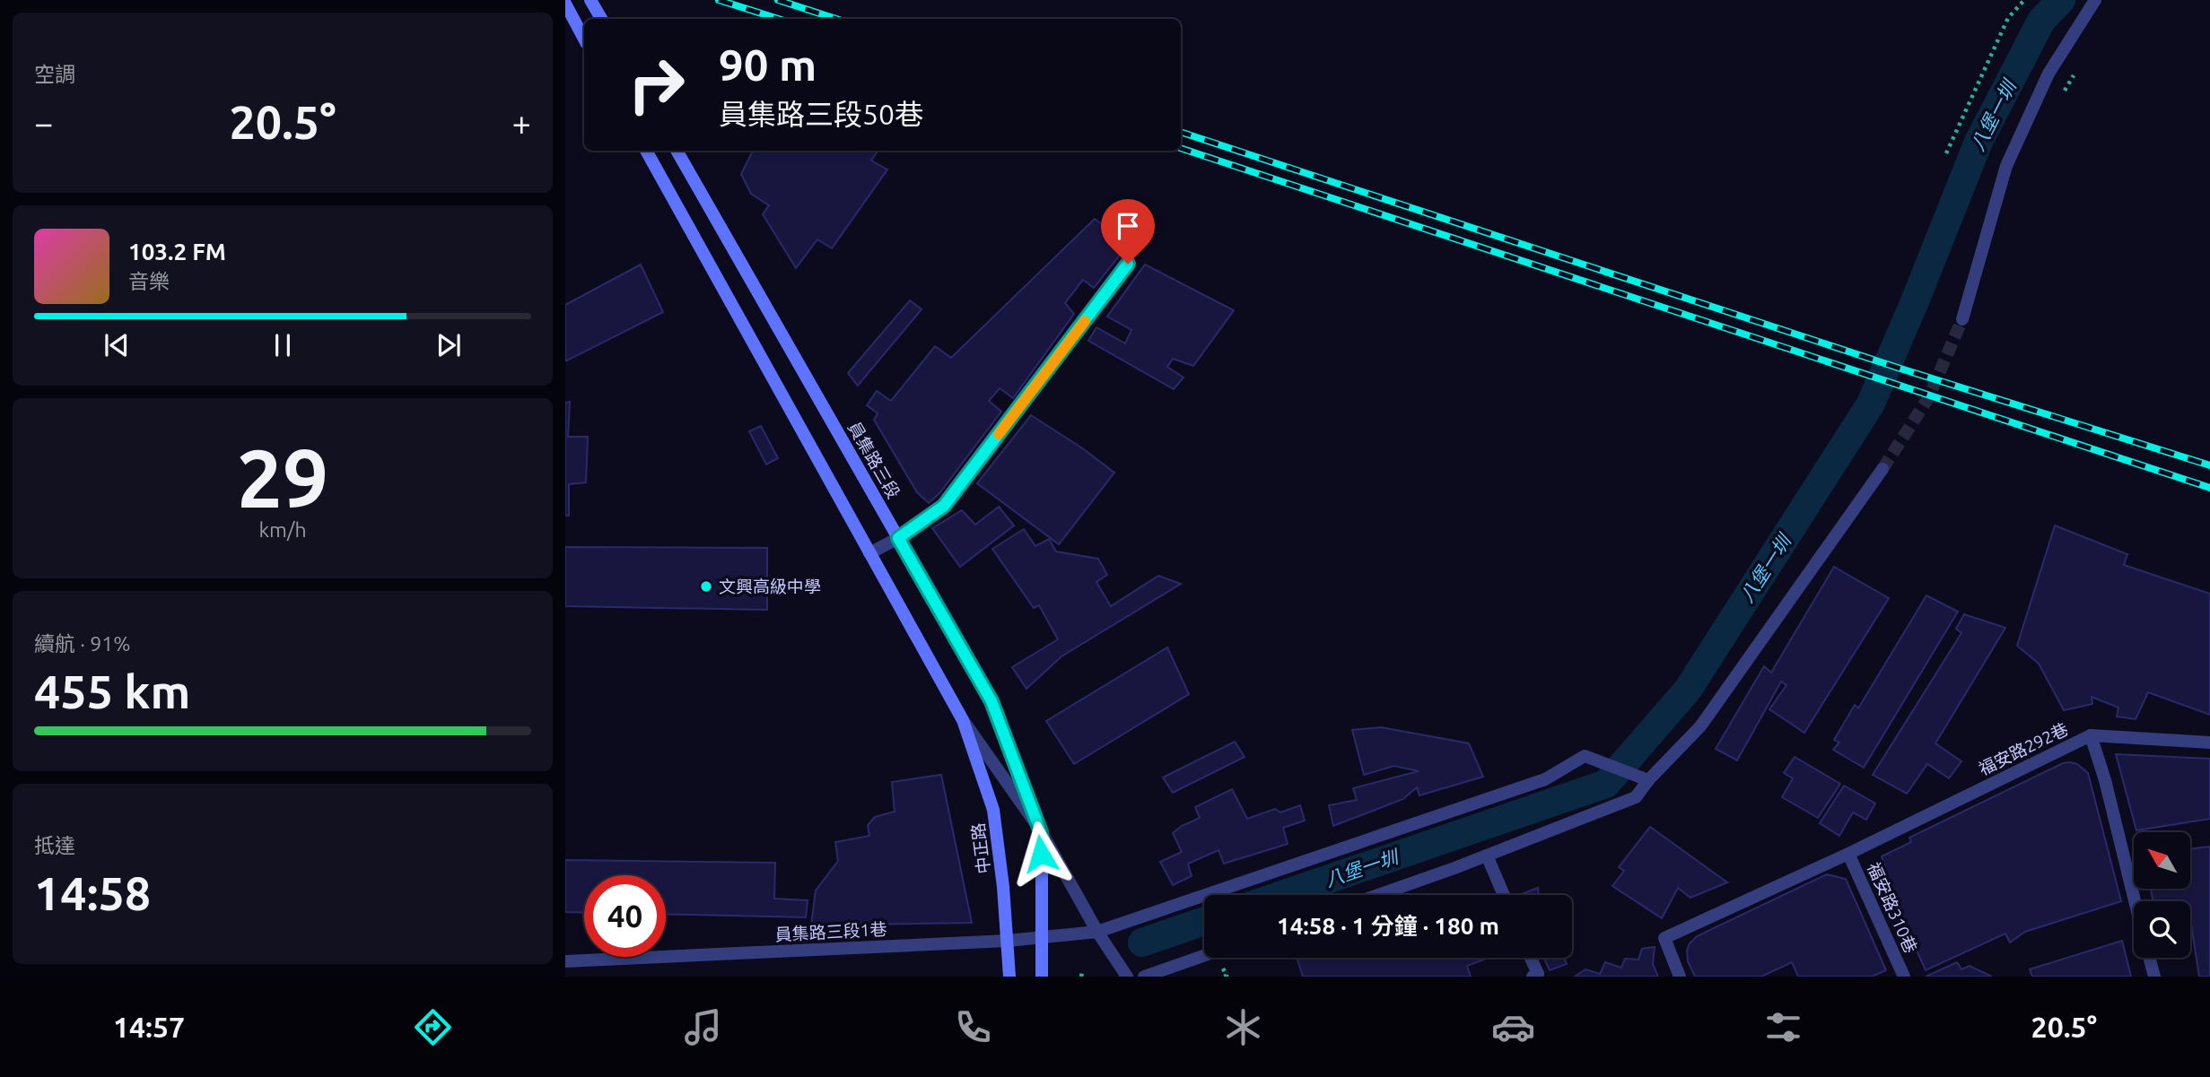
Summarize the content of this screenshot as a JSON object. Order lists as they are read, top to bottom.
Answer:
{
  "streets": {
    "street": [
      "員集路三段",
      "福安路292巷",
      "中正路",
      "福安路310巷",
      "員集路三段1巷"
    ]
  },
  "crossings": [
    ["福安路292巷", "福安路310巷"],
    ["中正路", "員集路三段1巷"]
  ],
  "water": ["八堡一圳"],
  "places": ["文興高級中學"],
  "north": "top left",
  "page": {
    "tile": [
      "空調",
      ["29", "km/h"],
      ["續航 · 91%", "455 km"],
      ["抵達", "14:58"]
    ],
    "turn": ["90 m", "員集路三段50巷"],
    "heat": ["−", "20.5°", "+"],
    "song": ["103.2 FM", "音樂"],
    "limit": "40",
    "trip": "14:58 · 1 分鐘 · 180 m",
    "tabs": ["14:57", "20.5°"]
  }
}
